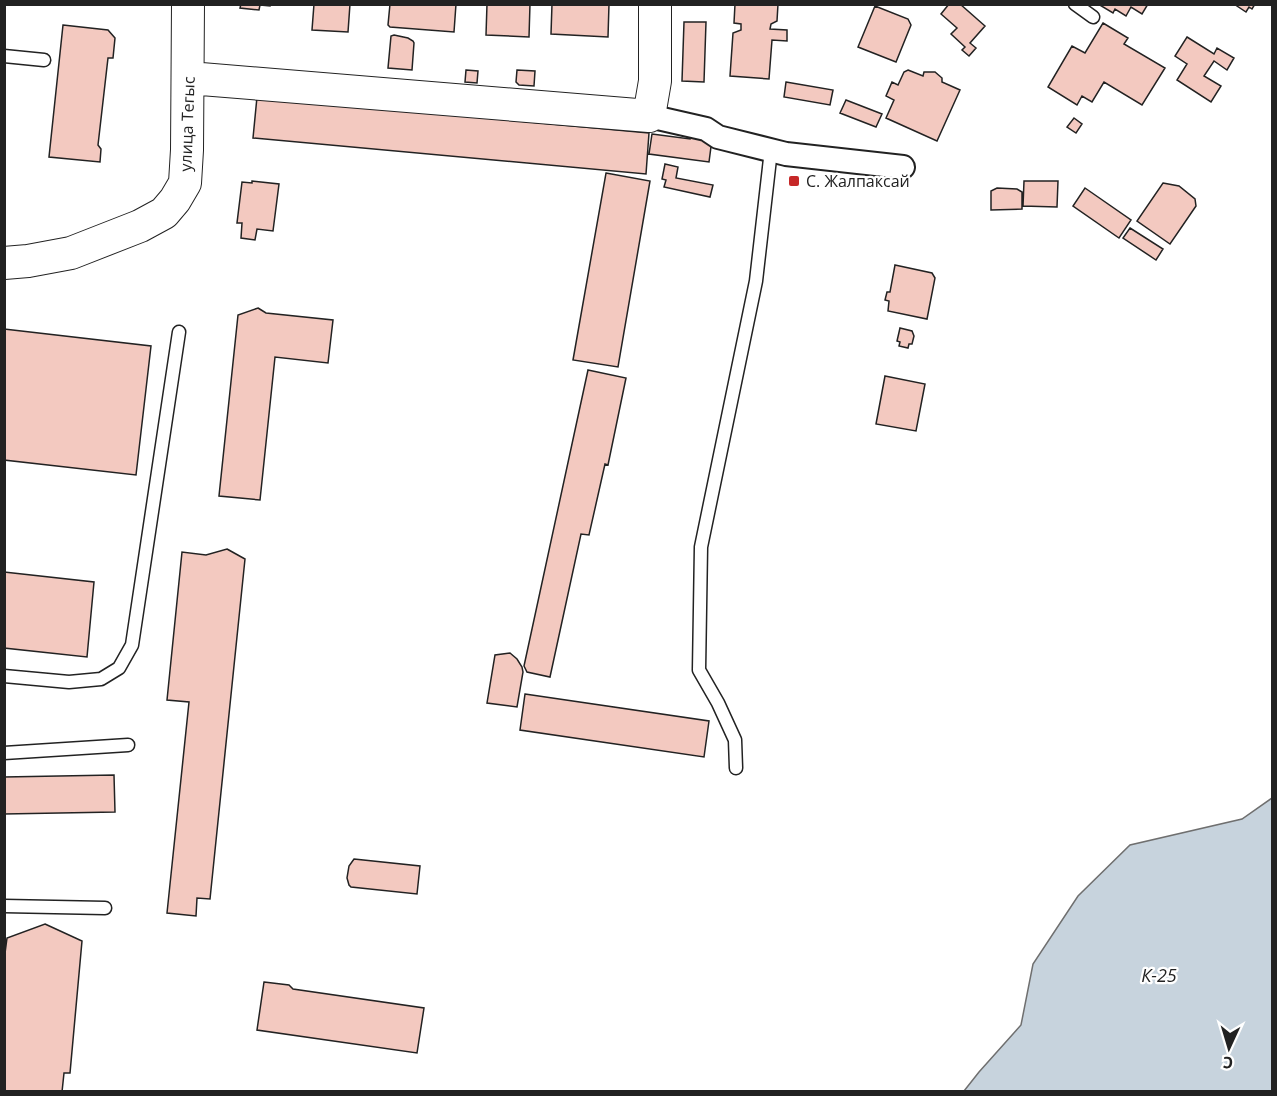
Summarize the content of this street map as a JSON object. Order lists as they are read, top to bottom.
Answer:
{
  "streets": {
    "street": ["улица Тегыс"]
  },
  "water": ["К-25"],
  "places": {
    "transit": ["С. Жалпаксай"]
  },
  "north": "bottom"
}
